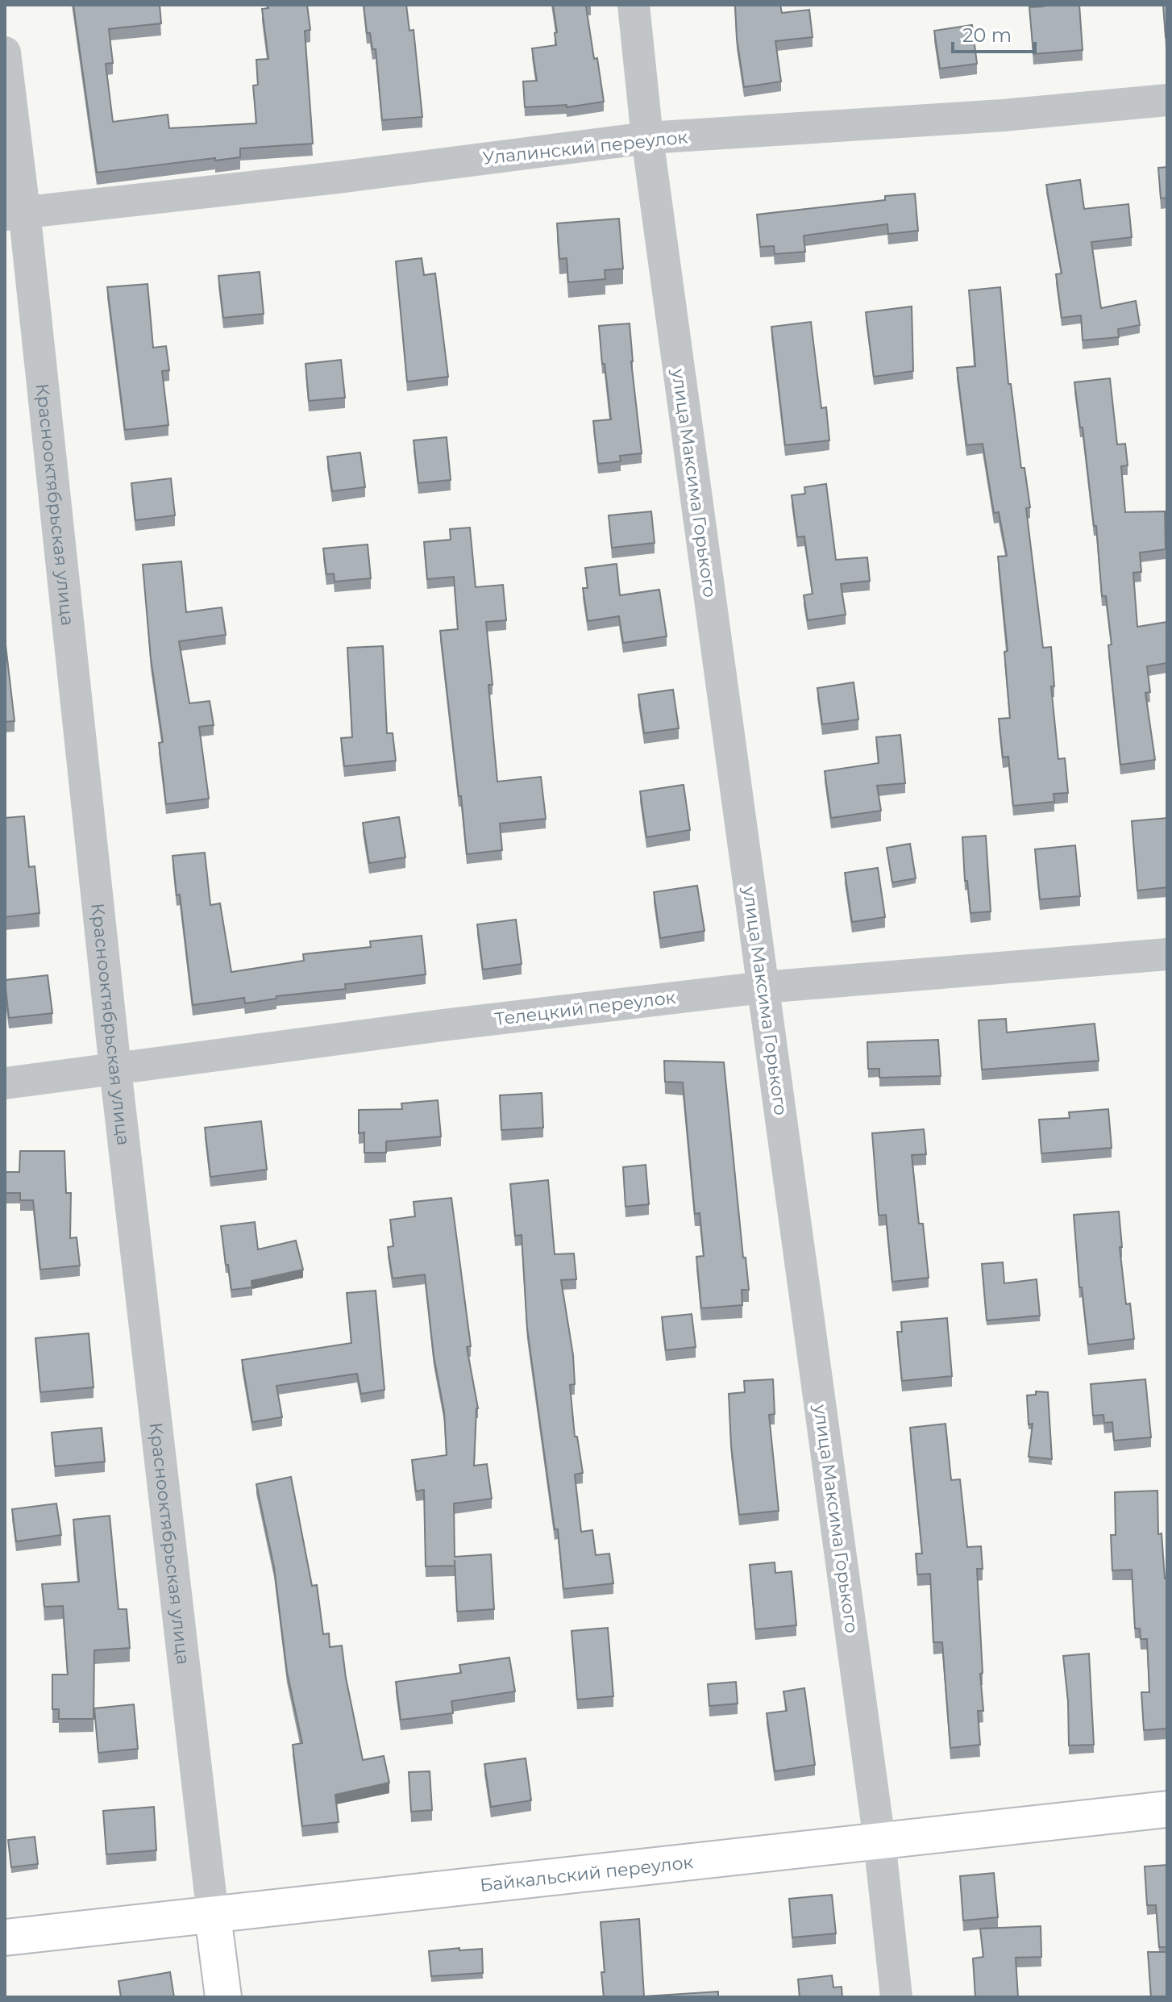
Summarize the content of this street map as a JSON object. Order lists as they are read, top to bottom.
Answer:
{
  "streets": {
    "main road": ["Краснооктябрьская улица", "Байкальский переулок"],
    "street": ["Улалинский переулок", "улица Максима Горького", "Телецкий переулок"]
  },
  "crossings": [
    ["Улалинский переулок", "улица Максима Горького"],
    ["Улалинский переулок", "Краснооктябрьская улица"],
    ["улица Максима Горького", "Телецкий переулок"],
    ["улица Максима Горького", "Байкальский переулок"],
    ["Краснооктябрьская улица", "Телецкий переулок"],
    ["Краснооктябрьская улица", "Байкальский переулок"]
  ],
  "scale_bar": "20 m"
}
